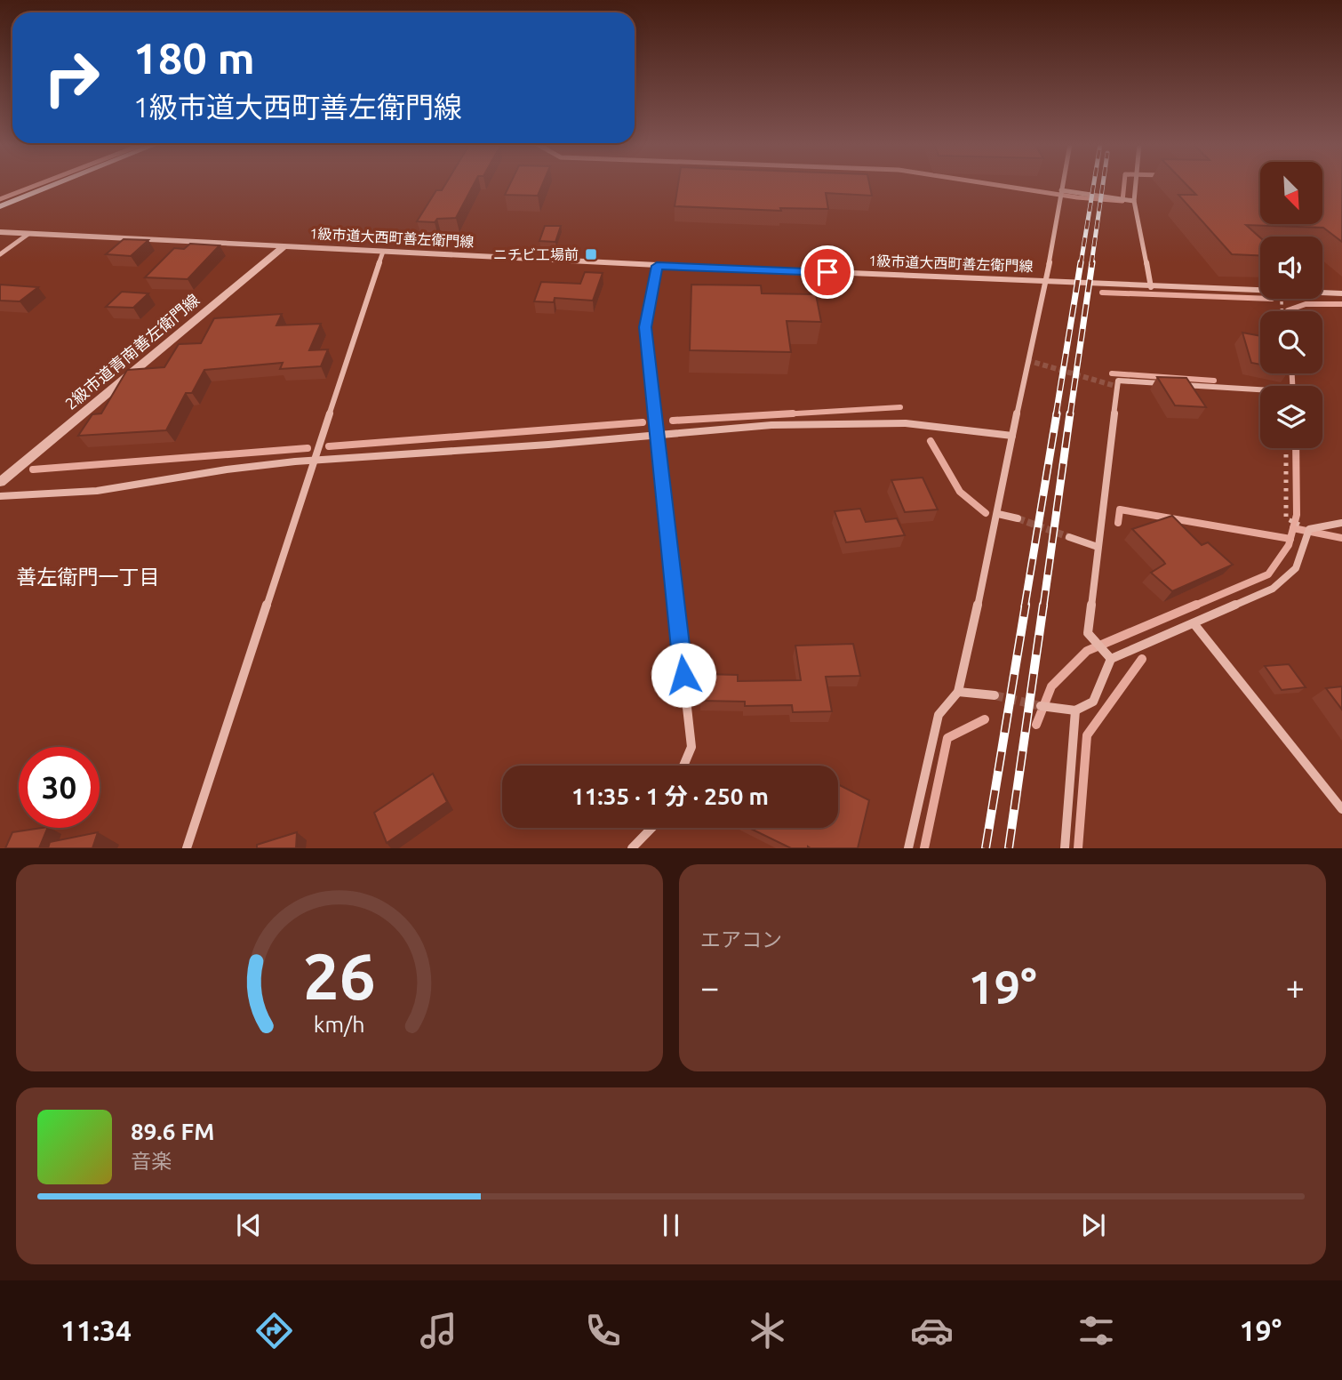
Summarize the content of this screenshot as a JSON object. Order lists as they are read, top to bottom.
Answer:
{
  "streets": {
    "street": ["1級市道大西町善左衛門線", "2級市道青南善左衛門線"]
  },
  "crossings": [
    ["1級市道大西町善左衛門線", "2級市道青南善左衛門線"]
  ],
  "districts": ["善左衛門一丁目"],
  "places": {
    "transit": ["ニチビ工場前"]
  },
  "north": "bottom right",
  "page": {
    "turn": ["180 m", "1級市道大西町善左衛門線"],
    "limit": "30",
    "trip": "11:35 · 1 分 · 250 m",
    "tile": "エアコン",
    "heat": ["−", "19°", "+"],
    "song": ["89.6 FM", "音楽"],
    "tabs": ["11:34", "19°"],
    "gauge": ["26", "km/h"]
  }
}
